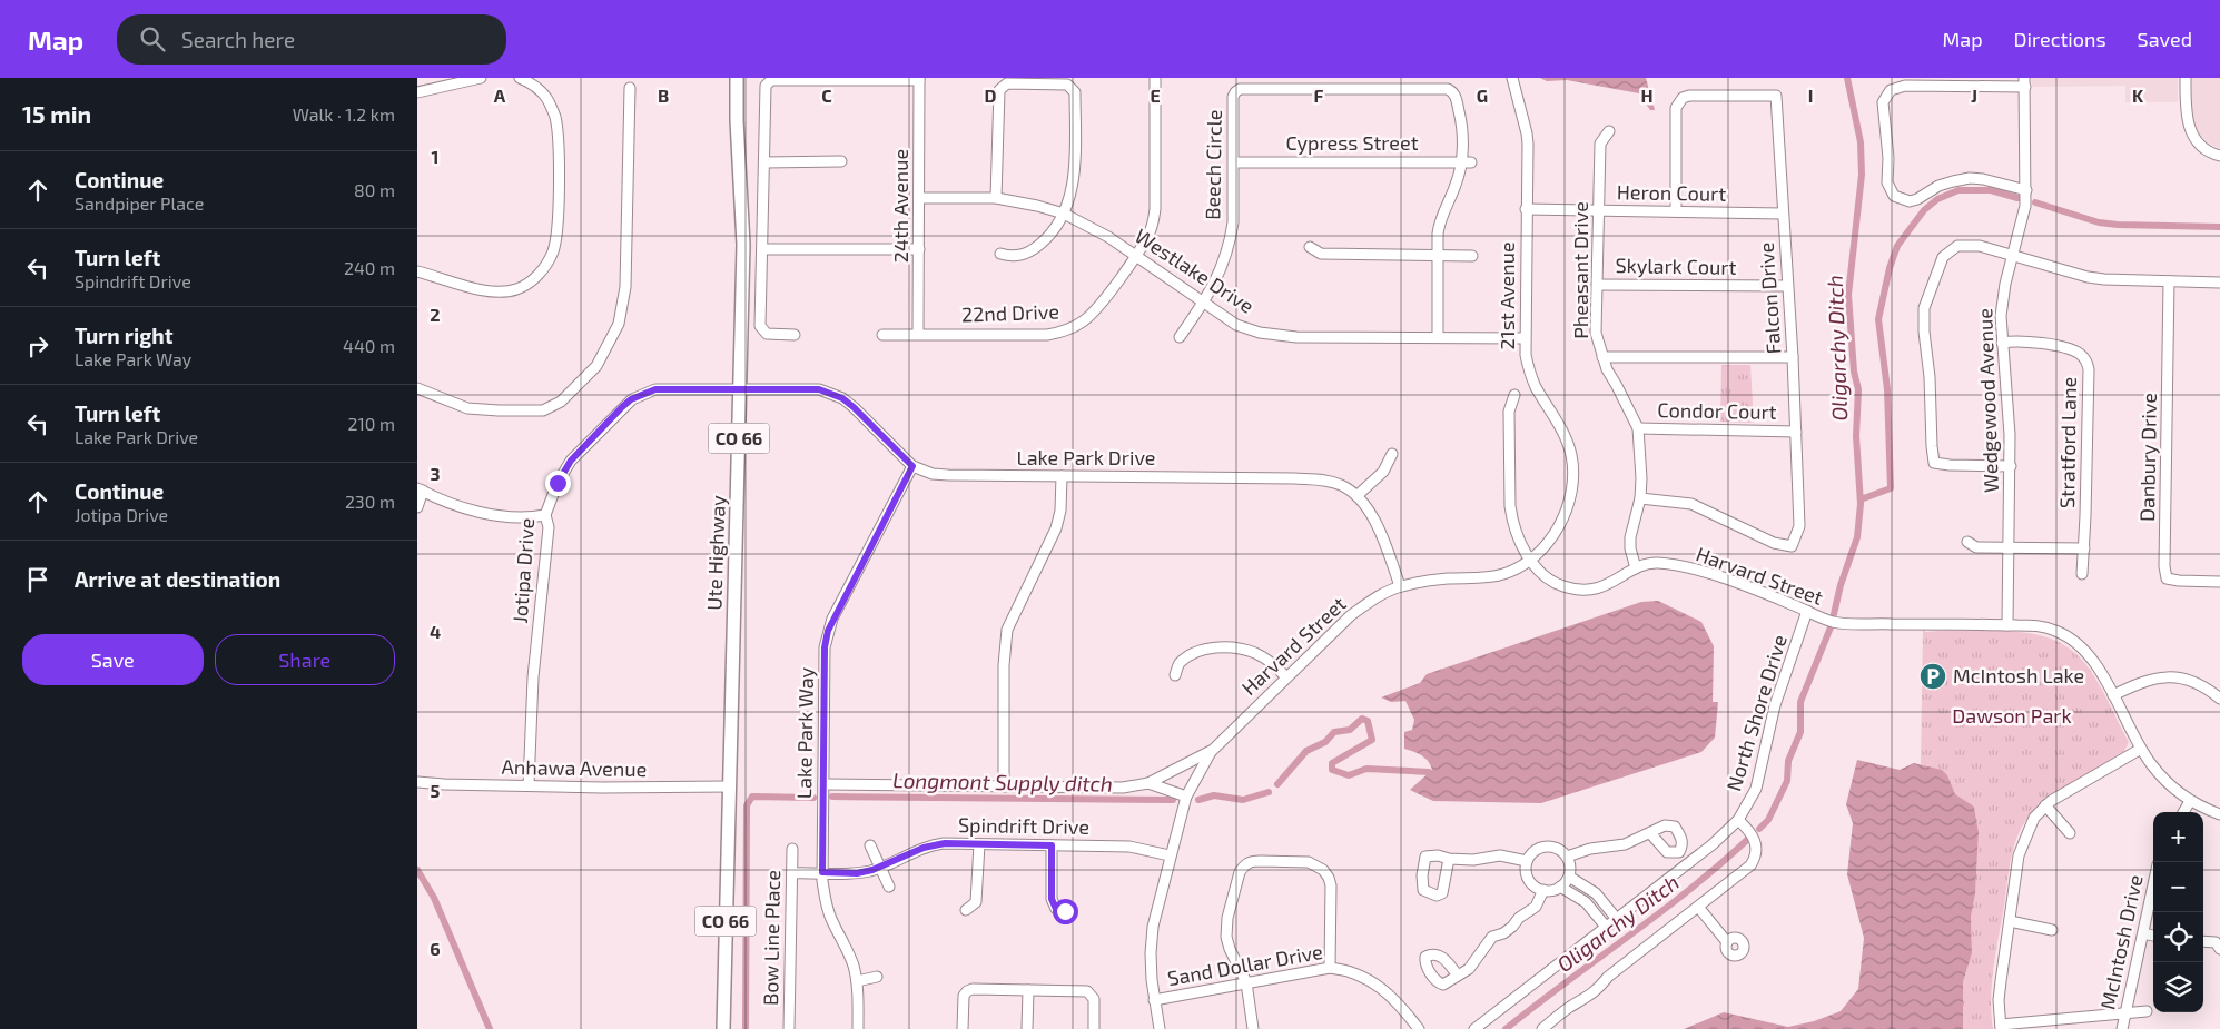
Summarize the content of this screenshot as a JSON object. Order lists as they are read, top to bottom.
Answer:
{
  "streets": {
    "main road": ["CO 66", "Ute Highway"],
    "street": [
      "Cypress Street",
      "Beech Circle",
      "Heron Court",
      "24th Avenue",
      "Skylark Court",
      "Pheasant Drive",
      "Westlake Drive",
      "21st Avenue",
      "Falcon Drive",
      "22nd Drive",
      "Wedgewood Avenue",
      "Condor Court",
      "Stratford Lane",
      "Danbury Drive",
      "Lake Park Drive",
      "Jotipa Drive",
      "Harvard Street",
      "North Shore Drive",
      "Lake Park Way",
      "Anhawa Avenue",
      "Spindrift Drive",
      "Bow Line Place",
      "McIntosh Drive",
      "Sand Dollar Drive"
    ]
  },
  "crossings": [
    ["Cypress Street", "Beech Circle"],
    ["Beech Circle", "Westlake Drive"],
    ["Heron Court", "Pheasant Drive"],
    ["Heron Court", "21st Avenue"],
    ["Heron Court", "Falcon Drive"],
    ["24th Avenue", "Westlake Drive"],
    ["24th Avenue", "22nd Drive"],
    ["Skylark Court", "Pheasant Drive"],
    ["Skylark Court", "Falcon Drive"],
    ["Pheasant Drive", "Falcon Drive"],
    ["Pheasant Drive", "Condor Court"],
    ["Pheasant Drive", "Harvard Street"],
    ["Westlake Drive", "21st Avenue"],
    ["Westlake Drive", "22nd Drive"],
    ["21st Avenue", "Harvard Street"],
    ["Falcon Drive", "Condor Court"],
    ["Wedgewood Avenue", "Stratford Lane"],
    ["Wedgewood Avenue", "Harvard Street"],
    ["Lake Park Drive", "Ute Highway"],
    ["Lake Park Drive", "Jotipa Drive"],
    ["Lake Park Drive", "Harvard Street"],
    ["Lake Park Drive", "Lake Park Way"],
    ["Ute Highway", "Jotipa Drive"],
    ["Ute Highway", "Anhawa Avenue"],
    ["Jotipa Drive", "Anhawa Avenue"],
    ["Harvard Street", "North Shore Drive"],
    ["Harvard Street", "Lake Park Way"],
    ["Lake Park Way", "Spindrift Drive"],
    ["Spindrift Drive", "Bow Line Place"]
  ],
  "water": ["Oligarchy Ditch", "Longmont Supply ditch"],
  "parks": ["Dawson Park"],
  "places": {
    "parking": ["McIntosh Lake"]
  },
  "page": {
    "header": "Map",
    "search": "Search here",
    "nav": ["Map", "Directions", "Saved"],
    "heading": ["15 min", "Walk · 1.2 km"],
    "list": [
      ["Continue", "Sandpiper Place", "80 m"],
      ["Turn left", "Spindrift Drive", "240 m"],
      ["Turn right", "Lake Park Way", "440 m"],
      ["Turn left", "Lake Park Drive", "210 m"],
      ["Continue", "Jotipa Drive", "230 m"],
      "Arrive at destination"
    ],
    "buttons": ["Save", "Share"],
    "map_buttons": ["+", "−"]
  },
  "grid": {
    "columns": [
      "A",
      "B",
      "C",
      "D",
      "E",
      "F",
      "G",
      "H",
      "I",
      "J",
      "K"
    ],
    "rows": [
      "1",
      "2",
      "3",
      "4",
      "5",
      "6"
    ]
  }
}
